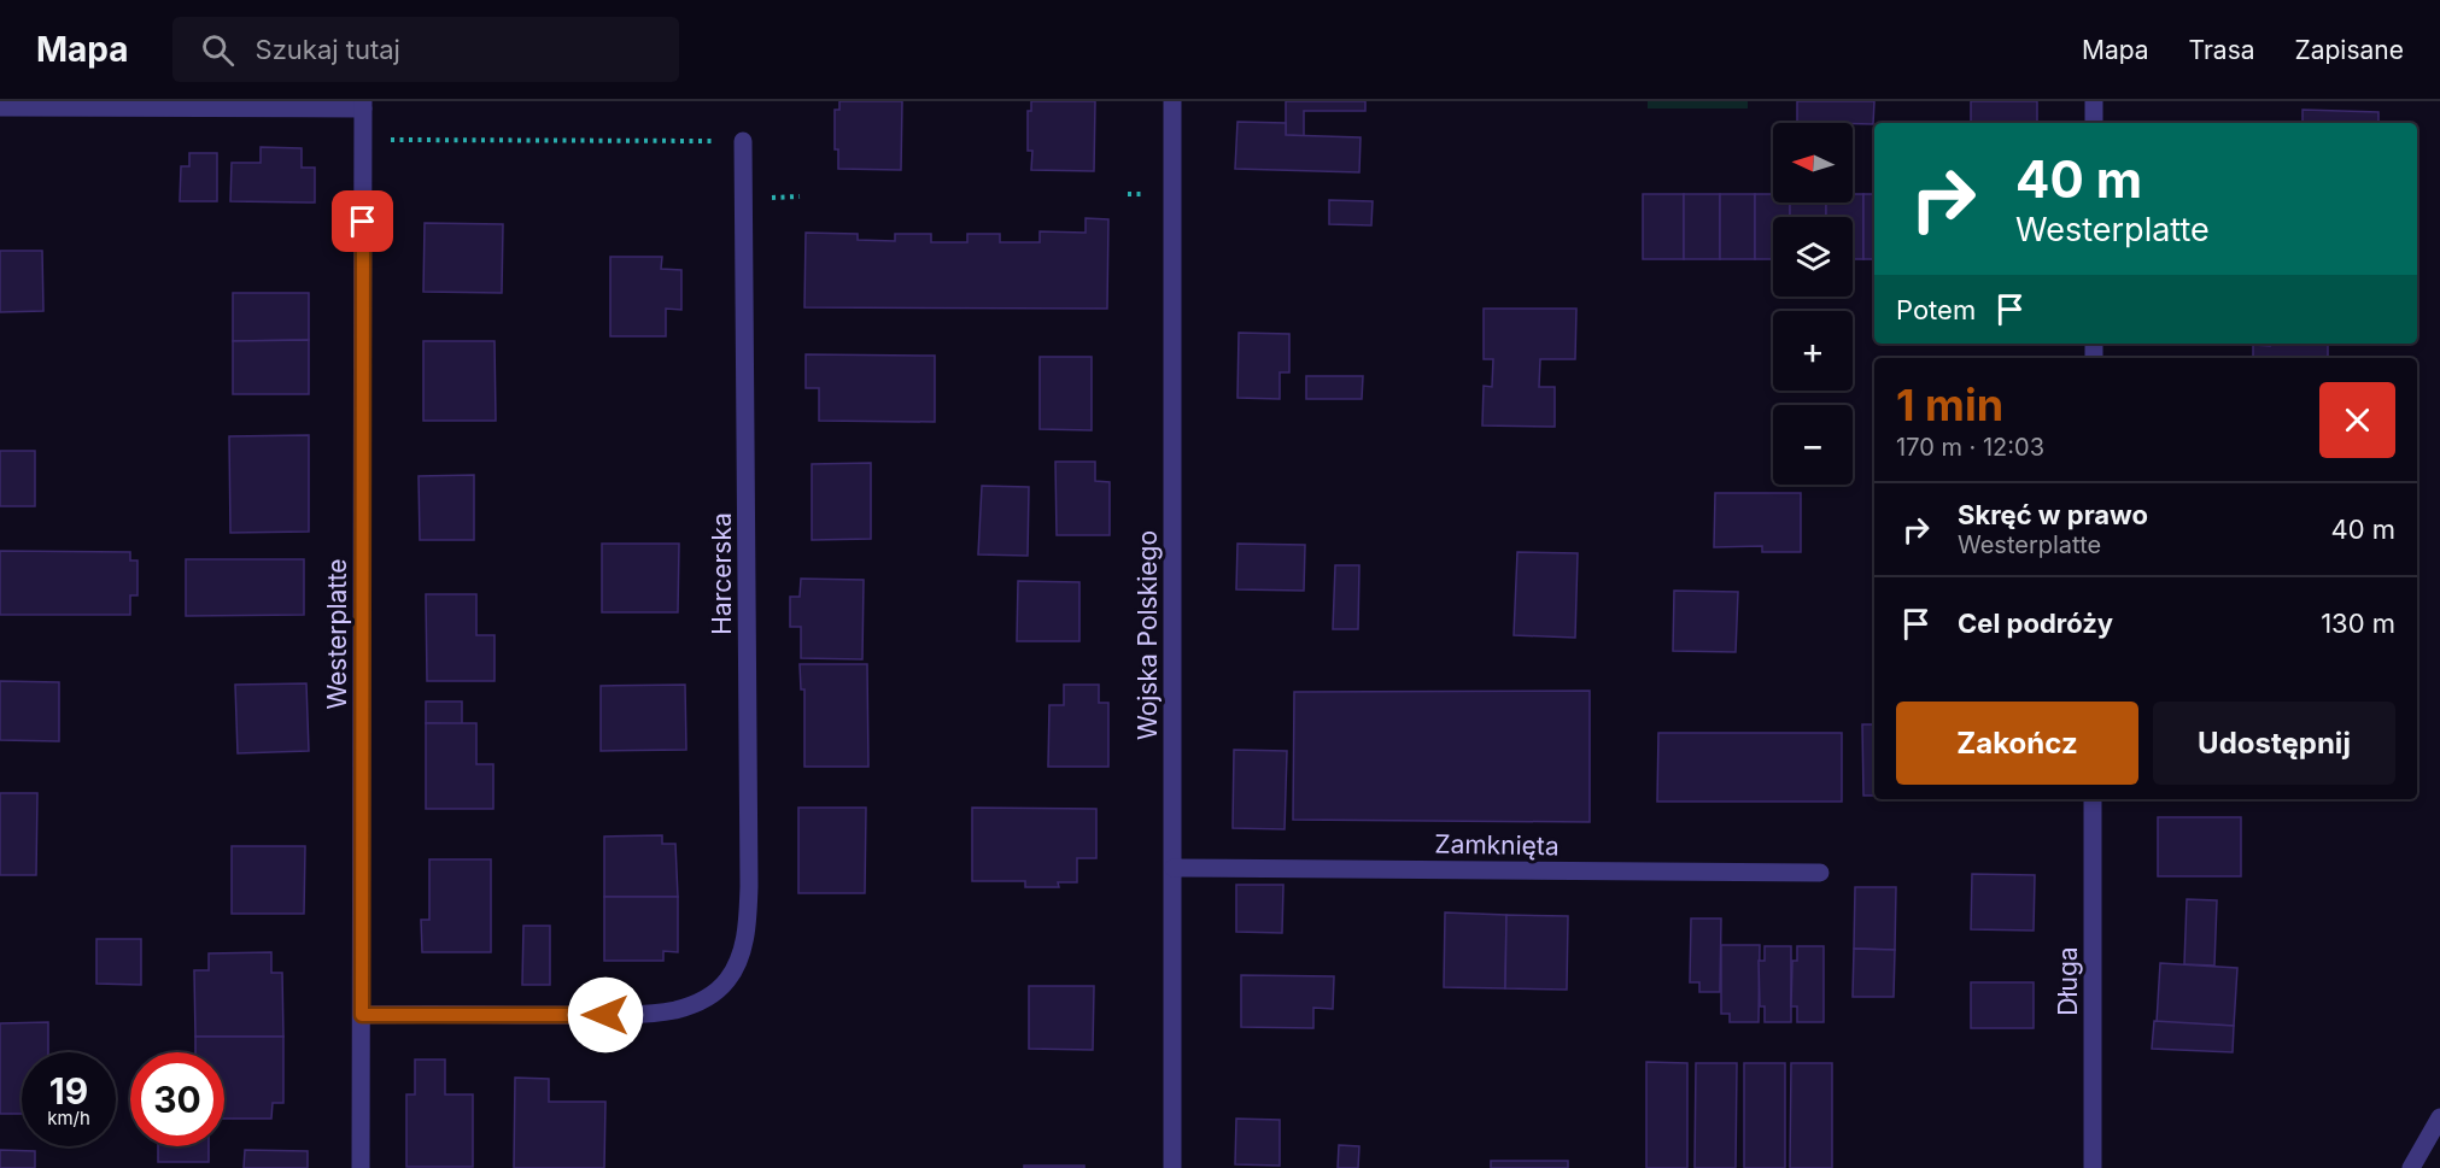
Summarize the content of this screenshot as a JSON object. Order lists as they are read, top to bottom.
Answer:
{
  "streets": {
    "street": [
      "Harcerska",
      "Westerplatte",
      "Wojska Polskiego",
      "Zamknięta",
      "Długa"
    ]
  },
  "crossings": [
    ["Harcerska", "Westerplatte"],
    ["Wojska Polskiego", "Zamknięta"]
  ],
  "north": "left",
  "page": {
    "header": "Mapa",
    "search": "Szukaj tutaj",
    "nav": ["Mapa", "Trasa", "Zapisane"],
    "map_buttons": ["+", "−"],
    "turn": ["40 m", "Westerplatte"],
    "then": "Potem",
    "heading": ["1 min", "170 m · 12:03"],
    "list": [
      {
        "name": "Skręć w prawo",
        "note": "Westerplatte",
        "value": "40 m"
      },
      {
        "name": "Cel podróży",
        "value": "130 m"
      }
    ],
    "buttons": ["Zakończ", "Udostępnij"],
    "speed": "19 km/h",
    "limit": "30"
  }
}
